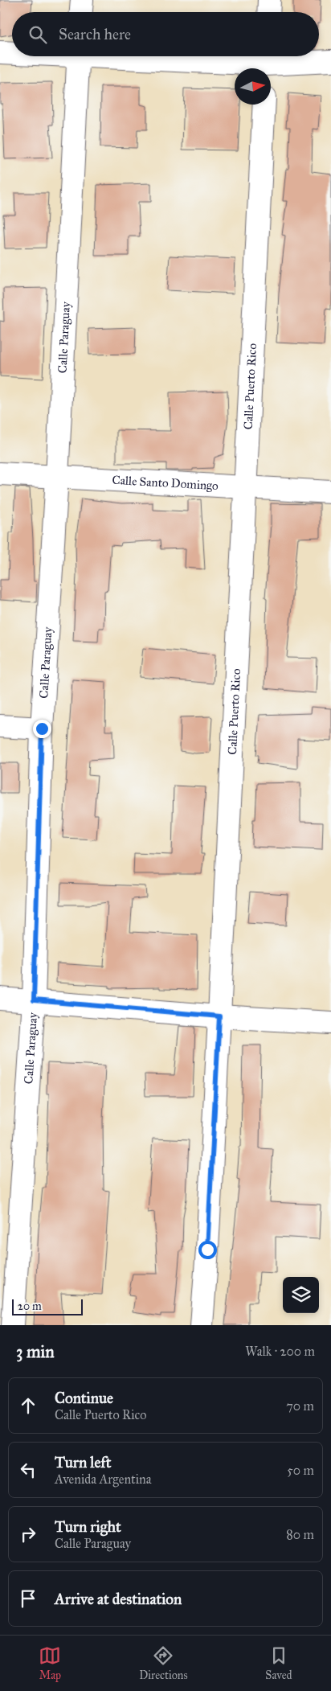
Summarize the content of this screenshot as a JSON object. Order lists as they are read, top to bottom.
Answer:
{
  "streets": {
    "street": ["Calle Paraguay", "Calle Puerto Rico", "Calle Santo Domingo"]
  },
  "crossings": [
    ["Calle Paraguay", "Calle Santo Domingo"],
    ["Calle Puerto Rico", "Calle Santo Domingo"]
  ],
  "scale_bar": "20 m",
  "north": "right",
  "page": {
    "search": "Search here",
    "scale": "20 m",
    "heading": ["3 min", "Walk · 200 m"],
    "list": [
      ["Continue", "Calle Puerto Rico", "70 m"],
      ["Turn left", "Avenida Argentina", "50 m"],
      ["Turn right", "Calle Paraguay", "80 m"],
      "Arrive at destination"
    ],
    "nav": ["Map", "Directions", "Saved"]
  }
}
